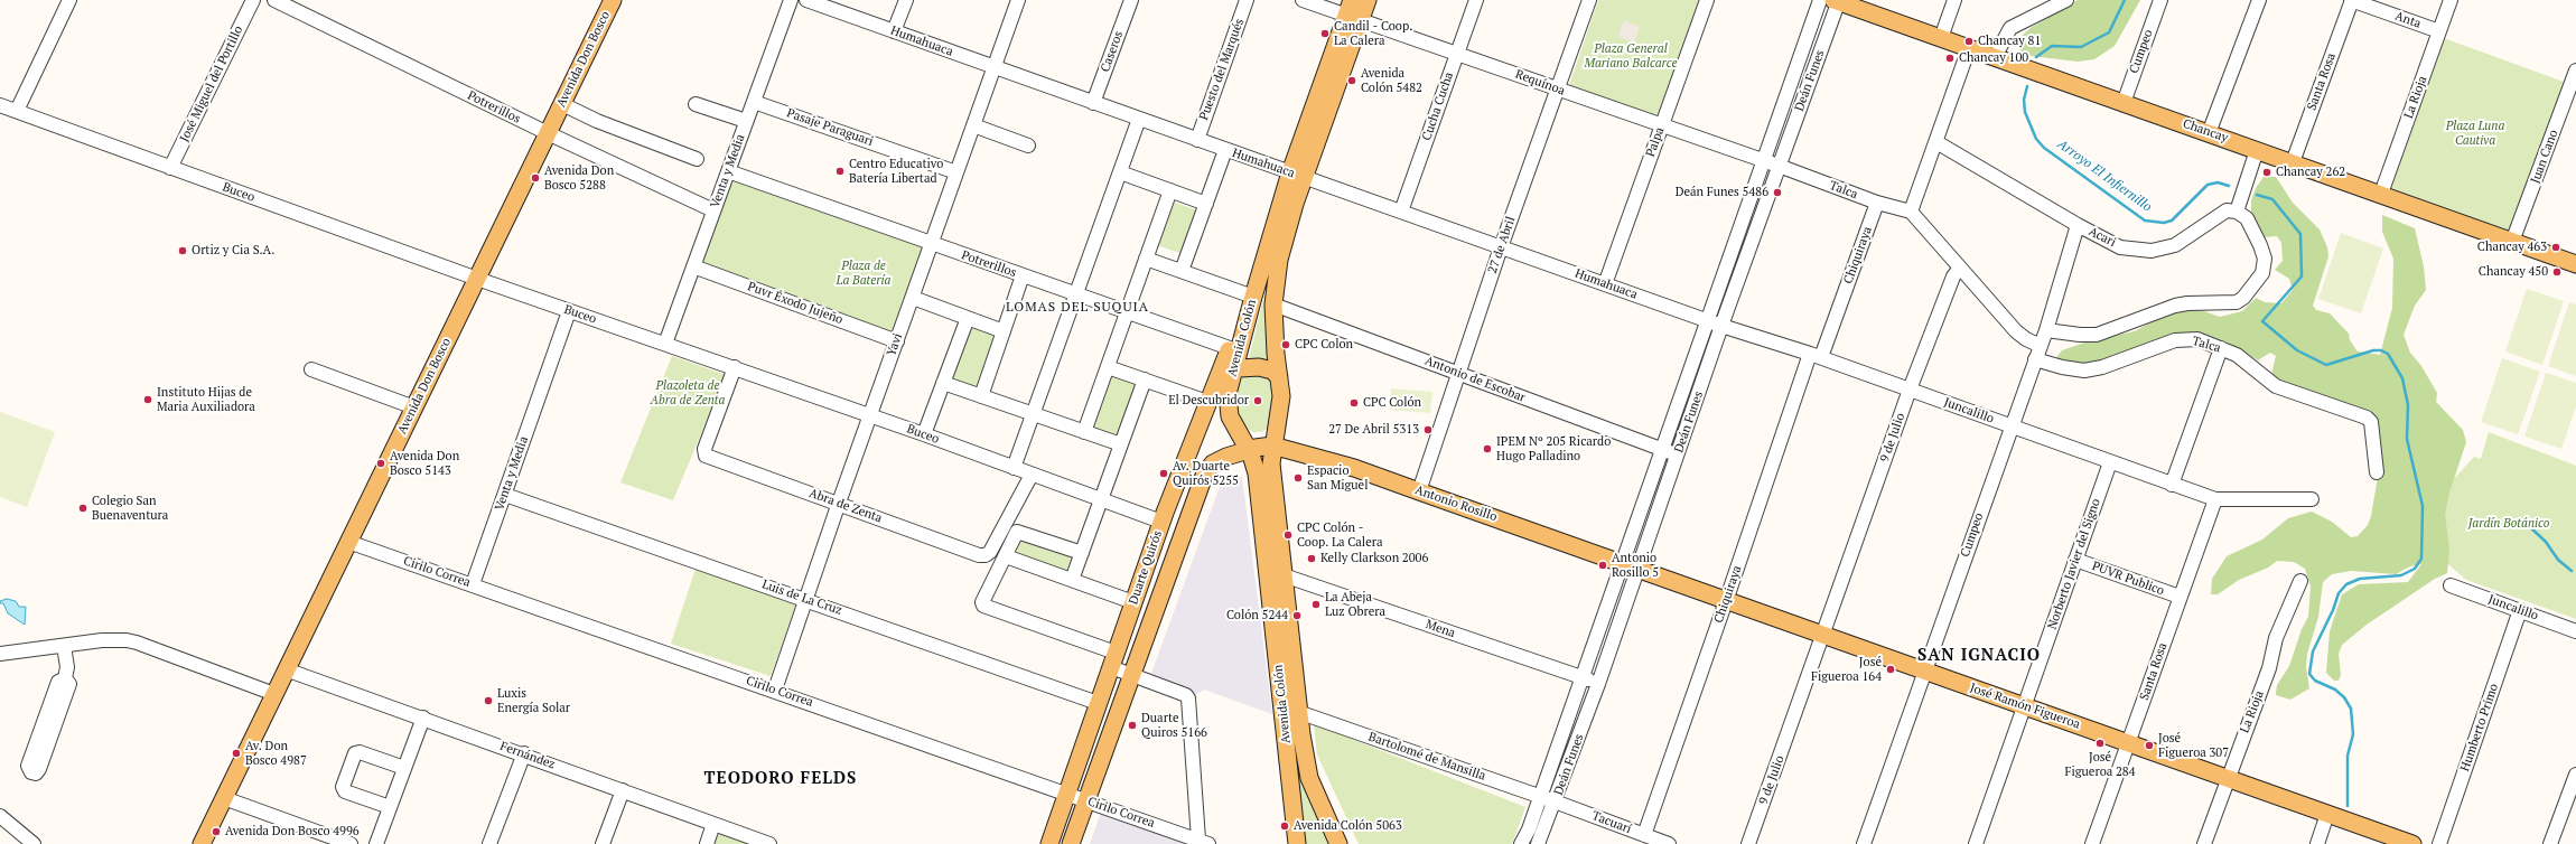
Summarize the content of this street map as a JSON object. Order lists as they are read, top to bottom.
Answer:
{
  "streets": {
    "main road": [
      "Avenida Don Bosco",
      "Chancay",
      "Avenida Colón",
      "Antonio Rosillo",
      "Duarte Quirós",
      "José Ramón Figueroa"
    ],
    "street": [
      "Anta",
      "Humahuaca",
      "Caseros",
      "Cumpeo",
      "Puesto del Marqués",
      "Deán Funes",
      "Santa Rosa",
      "Requínoa",
      "José Miguel del Portillo",
      "La Rioja",
      "Cucha Cucha",
      "Potrerillos",
      "Pasaje Paraguari",
      "Palpa",
      "Juan Cano",
      "Venta y Media",
      "Talca",
      "Buceo",
      "Acari",
      "27 de Abril",
      "Chiquiraya",
      "Puvr Éxodo Jujeño",
      "Yavi",
      "Antonio de Escobar",
      "Juncalillo",
      "9 de Julio",
      "Abra de Zenta",
      "Norberto Javier del Signo",
      "Cirilo Correa",
      "PUVR Publico",
      "Luis de La Cruz",
      "Mena",
      "Humberto Primo",
      "Fernández",
      "Bartolomé de Mansilla",
      "Tacuarí"
    ]
  },
  "crossings": [
    ["Anta", "Santa Rosa"],
    ["Anta", "La Rioja"],
    ["Humahuaca", "Caseros"],
    ["Humahuaca", "Puesto del Marqués"],
    ["Humahuaca", "Deán Funes"],
    ["Humahuaca", "Cucha Cucha"],
    ["Humahuaca", "Palpa"],
    ["Humahuaca", "27 de Abril"],
    ["Humahuaca", "Avenida Colón"],
    ["Humahuaca", "Yavi"],
    ["Humahuaca", "Juncalillo"],
    ["Cumpeo", "Chancay"],
    ["Cumpeo", "Talca"],
    ["Cumpeo", "Acari"],
    ["Cumpeo", "Juncalillo"],
    ["Cumpeo", "José Ramón Figueroa"],
    ["Avenida Don Bosco", "Potrerillos"],
    ["Avenida Don Bosco", "Buceo"],
    ["Avenida Don Bosco", "Cirilo Correa"],
    ["Avenida Don Bosco", "Fernández"],
    ["Deán Funes", "Requínoa"],
    ["Deán Funes", "Chancay"],
    ["Deán Funes", "Talca"],
    ["Deán Funes", "Antonio de Escobar"],
    ["Deán Funes", "Juncalillo"],
    ["Deán Funes", "Antonio Rosillo"],
    ["Deán Funes", "Mena"],
    ["Deán Funes", "José Ramón Figueroa"],
    ["Deán Funes", "Bartolomé de Mansilla"],
    ["Deán Funes", "Tacuarí"],
    ["Santa Rosa", "Chancay"],
    ["Santa Rosa", "Juncalillo"],
    ["Santa Rosa", "PUVR Publico"],
    ["Santa Rosa", "José Ramón Figueroa"],
    ["Requínoa", "Cucha Cucha"],
    ["Requínoa", "Palpa"],
    ["Requínoa", "Talca"],
    ["Requínoa", "27 de Abril"],
    ["Requínoa", "Avenida Colón"],
    ["José Miguel del Portillo", "Buceo"],
    ["La Rioja", "Chancay"],
    ["La Rioja", "José Ramón Figueroa"],
    ["Potrerillos", "Venta y Media"],
    ["Potrerillos", "Yavi"],
    ["Potrerillos", "Duarte Quirós"],
    ["Pasaje Paraguari", "Venta y Media"],
    ["Pasaje Paraguari", "Yavi"],
    ["Chancay", "Juan Cano"],
    ["Venta y Media", "Buceo"],
    ["Venta y Media", "Puvr Éxodo Jujeño"],
    ["Venta y Media", "Cirilo Correa"],
    ["Venta y Media", "Luis de La Cruz"],
    ["Talca", "Chiquiraya"],
    ["Buceo", "Yavi"],
    ["Buceo", "Abra de Zenta"],
    ["Buceo", "Duarte Quirós"],
    ["27 de Abril", "Antonio de Escobar"],
    ["27 de Abril", "Antonio Rosillo"],
    ["Chiquiraya", "Juncalillo"],
    ["Chiquiraya", "José Ramón Figueroa"],
    ["Chiquiraya", "Tacuarí"],
    ["Puvr Éxodo Jujeño", "Yavi"],
    ["Avenida Colón", "Antonio de Escobar"],
    ["Avenida Colón", "Antonio Rosillo"],
    ["Avenida Colón", "Duarte Quirós"],
    ["Avenida Colón", "Mena"],
    ["Avenida Colón", "Bartolomé de Mansilla"],
    ["Yavi", "Abra de Zenta"],
    ["Yavi", "Cirilo Correa"],
    ["Yavi", "Luis de La Cruz"],
    ["Juncalillo", "9 de Julio"],
    ["Juncalillo", "Norberto Javier del Signo"],
    ["Juncalillo", "Humberto Primo"],
    ["9 de Julio", "José Ramón Figueroa"],
    ["Antonio Rosillo", "Duarte Quirós"],
    ["Antonio Rosillo", "José Ramón Figueroa"],
    ["Norberto Javier del Signo", "PUVR Publico"],
    ["Norberto Javier del Signo", "José Ramón Figueroa"],
    ["Duarte Quirós", "Cirilo Correa"],
    ["Duarte Quirós", "Luis de La Cruz"],
    ["Bartolomé de Mansilla", "Tacuarí"]
  ],
  "districts": ["LOMAS DEL SUQUIA", "SAN IGNACIO", "TEODORO FELDS"],
  "water": ["Arroyo El Infiernillo"],
  "parks": [
    "Plaza General Mariano Balcarce",
    "Plaza Luna Cautiva",
    "Plaza de La Batería",
    "Plazoleta de Abra de Zenta",
    "Jardín Botánico"
  ],
  "places": [
    "Candil - Coop. La Calera",
    "Chancay 81",
    "Chancay 100",
    "Avenida Colón 5482",
    "Centro Educativo Batería Libertad",
    "Chancay 262",
    "Avenida Don Bosco 5288",
    "Deán Funes 5486",
    "Chancay 463",
    "Ortiz y Cia S.A.",
    "Chancay 450",
    "CPC Colon",
    "Instituto Hijas de Maria Auxiliadora",
    "El Descubridor",
    "CPC Colón",
    "27 De Abril 5313",
    "IPEM Nº 205 Ricardo Hugo Palladino",
    "Avenida Don Bosco 5143",
    "Av. Duarte Quirós 5255",
    "Espacio San Miguel",
    "Colegio San Buenaventura",
    "CPC Colón - Coop. La Calera",
    "Kelly Clarkson 2006",
    "Antonio Rosillo 5",
    "La Abeja Luz Obrera",
    "Colón 5244",
    "José Figueroa 164",
    "Luxis Energía Solar",
    "Duarte Quiros 5166",
    "José Figueroa 284",
    "José Figueroa 307",
    "Av. Don Bosco 4987",
    "Avenida Colón 5063",
    "Avenida Don Bosco 4996"
  ]
}
